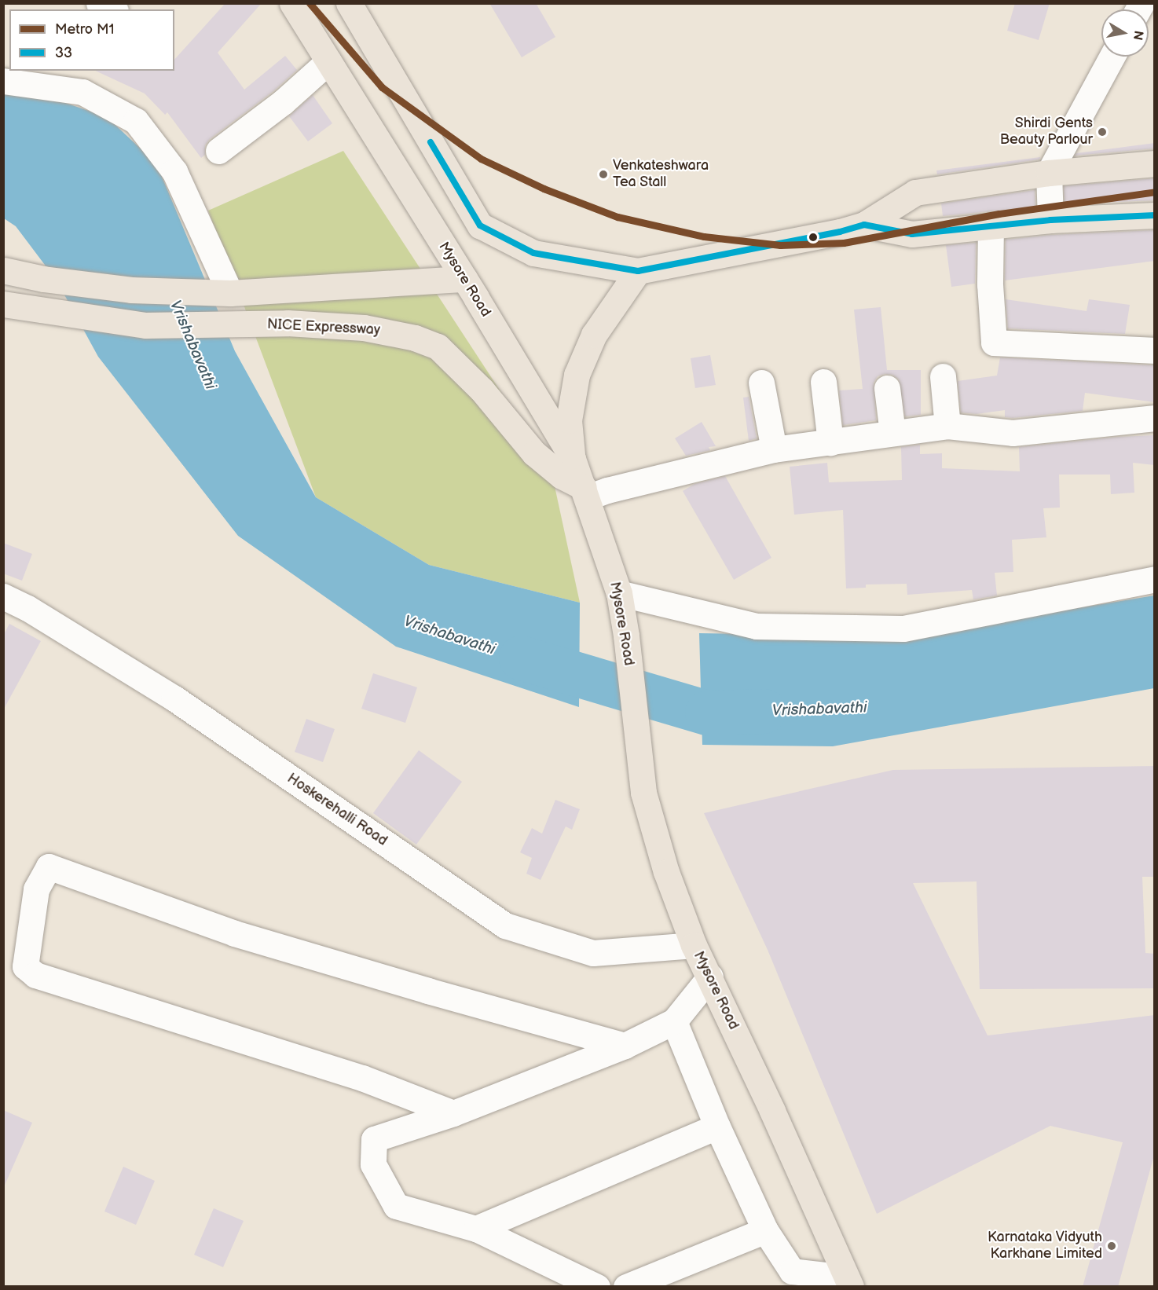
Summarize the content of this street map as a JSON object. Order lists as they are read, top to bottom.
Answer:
{
  "streets": {
    "main road": ["Mysore Road", "NICE Expressway"],
    "street": ["Hoskerehalli Road"]
  },
  "crossings": [
    ["Mysore Road", "NICE Expressway"],
    ["Mysore Road", "Hoskerehalli Road"]
  ],
  "water": ["Vrishabavathi"],
  "places": ["Shirdi Gents Beauty Parlour", "Venkateshwara Tea Stall", "Karnataka Vidyuth Karkhane Limited"],
  "lines": ["metro line M1", "transit line 33"],
  "legend": ["Metro M1", "33"],
  "north": "right"
}
